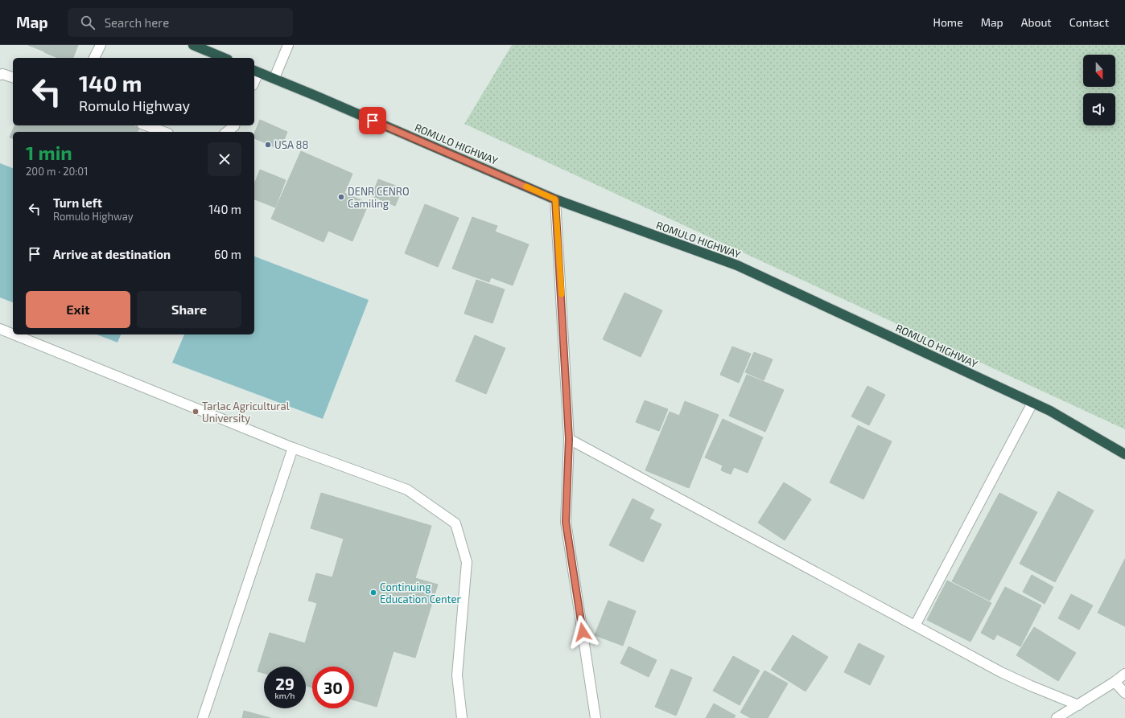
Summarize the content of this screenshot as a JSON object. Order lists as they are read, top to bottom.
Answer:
{
  "streets": {
    "highway": ["ROMULO HIGHWAY"]
  },
  "places": [
    "USA 88",
    "DENR CENRO Camiling",
    "Tarlac Agricultural University",
    "Continuing Education Center"
  ],
  "north": "bottom",
  "page": {
    "header": "Map",
    "search": "Search here",
    "nav": [
      "Home",
      "Map",
      "About",
      "Contact"
    ],
    "turn": ["140 m", "Romulo Highway"],
    "heading": ["1 min", "200 m · 20:01"],
    "list": [
      {
        "name": "Turn left",
        "note": "Romulo Highway",
        "value": "140 m"
      },
      {
        "name": "Arrive at destination",
        "value": "60 m"
      }
    ],
    "buttons": ["Exit", "Share"],
    "speed": "29 km/h",
    "limit": "30"
  }
}
